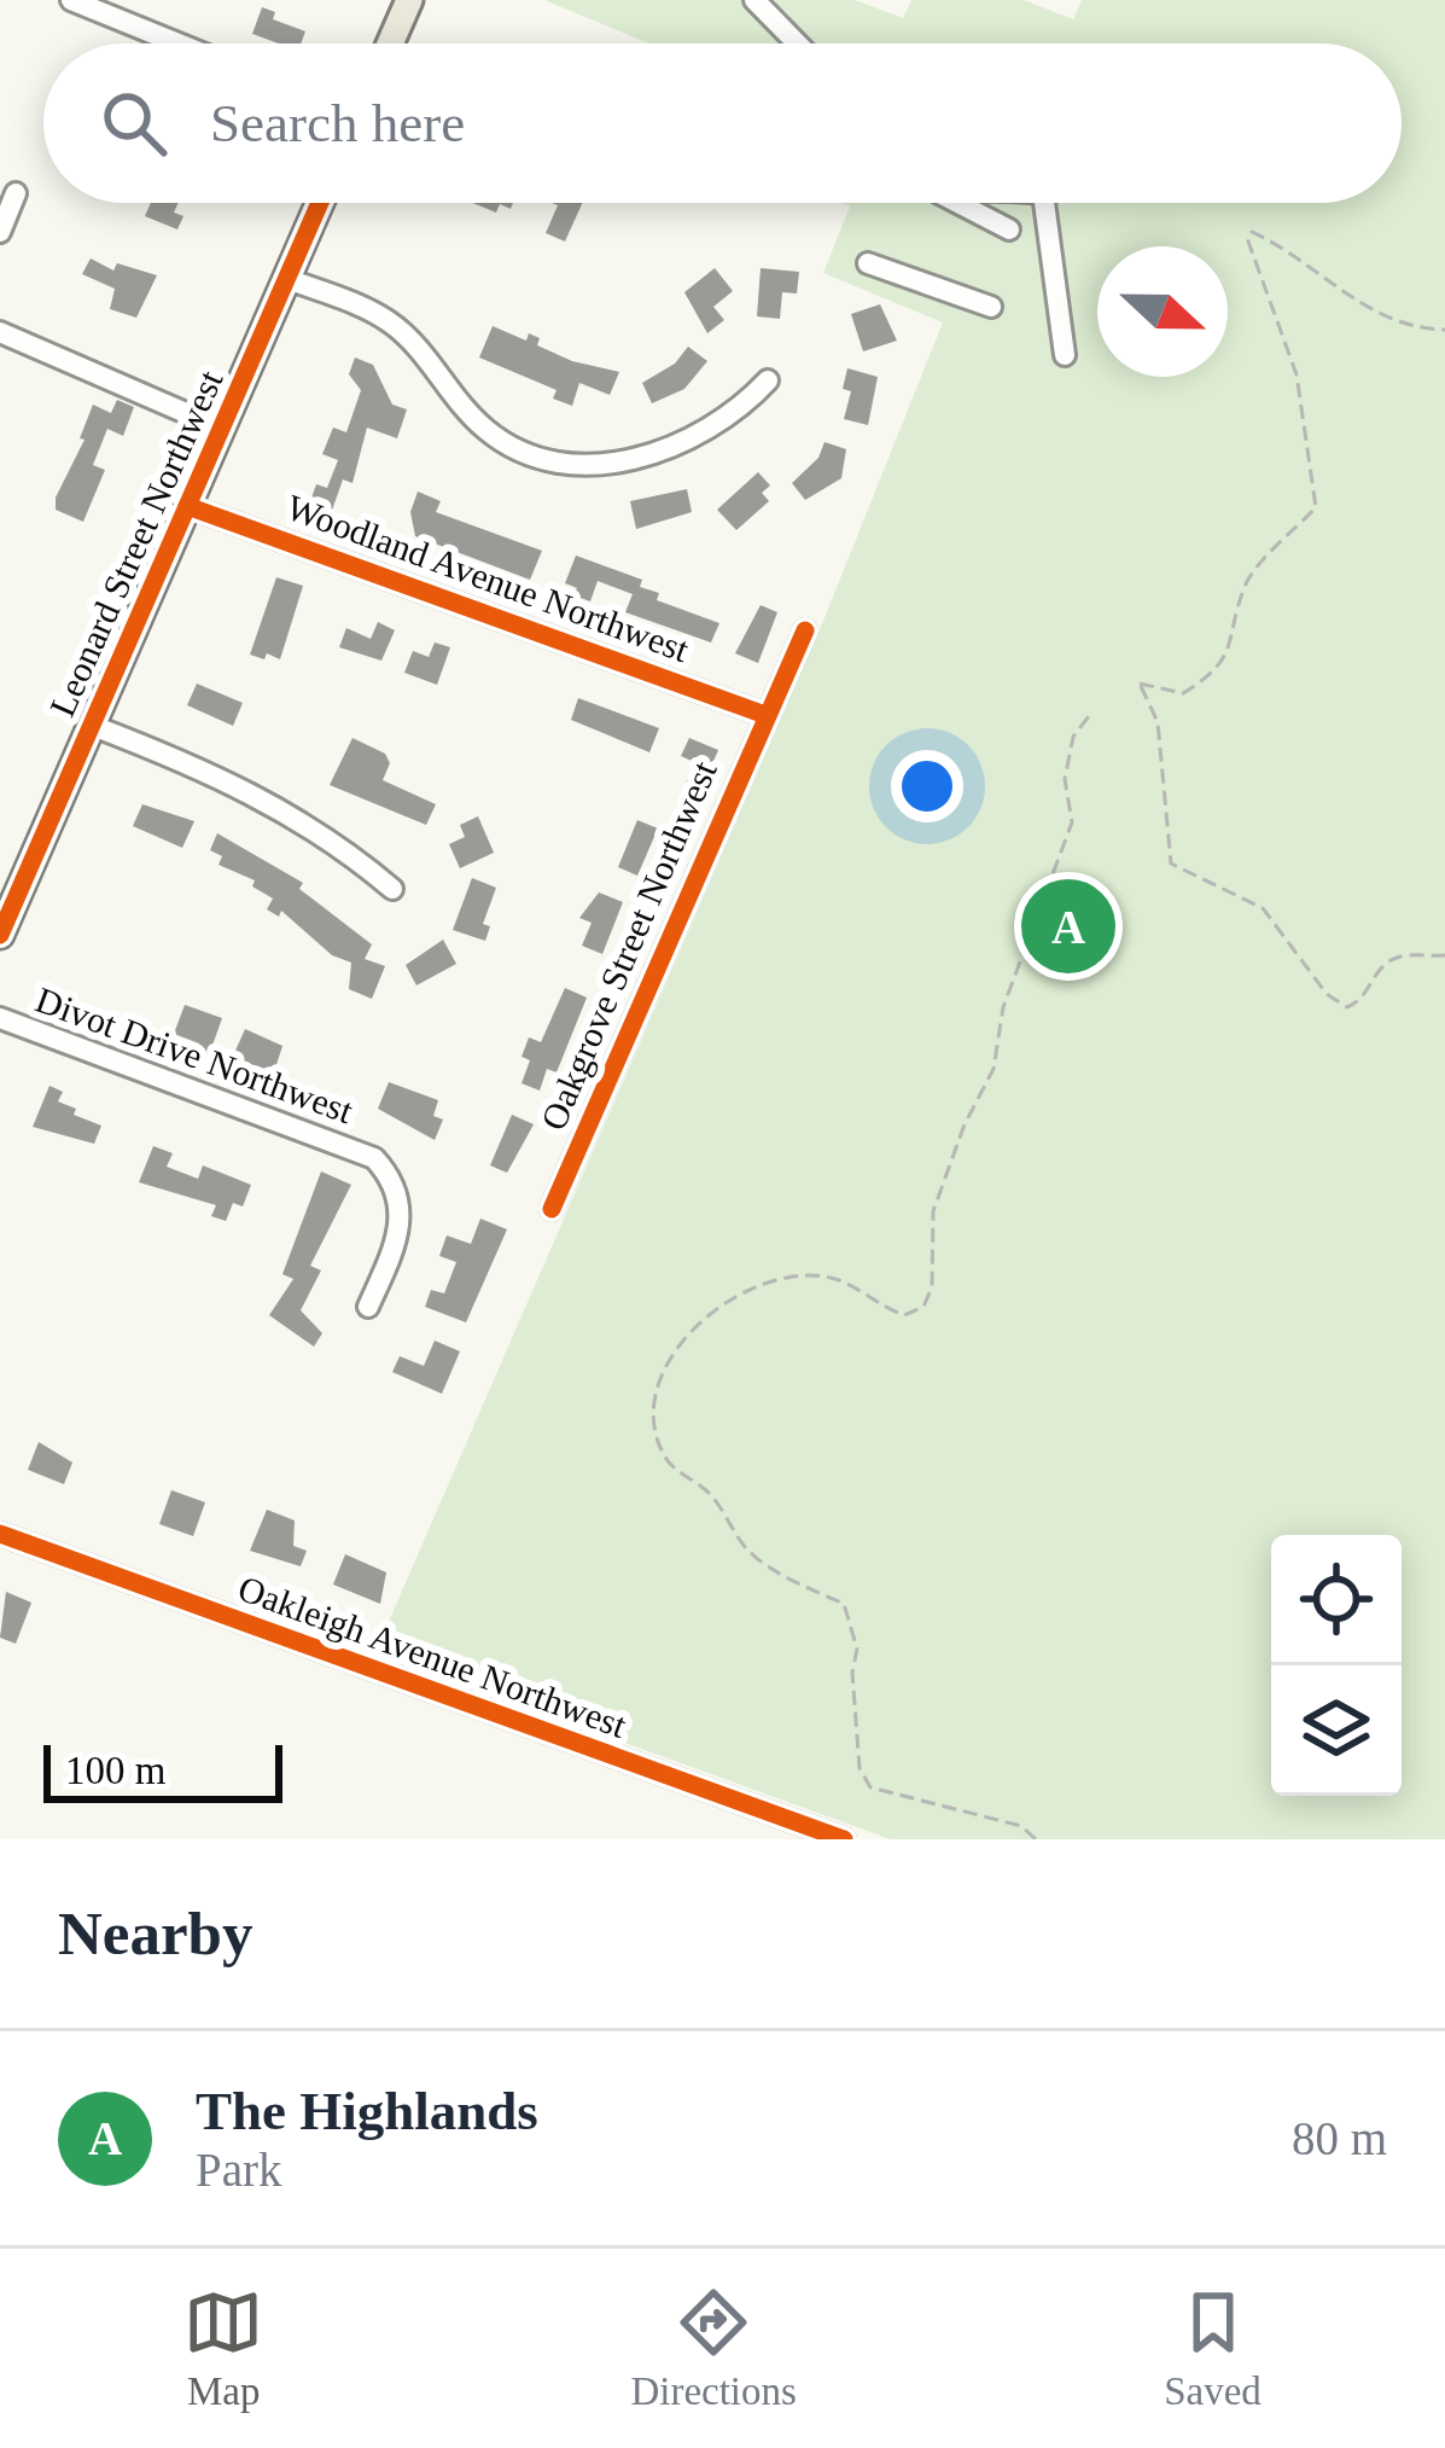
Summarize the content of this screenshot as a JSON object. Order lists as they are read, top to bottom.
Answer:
{
  "streets": {
    "main road": ["Leonard Street Northwest"],
    "street": [
      "Woodland Avenue Northwest",
      "Oakgrove Street Northwest",
      "Divot Drive Northwest",
      "Oakleigh Avenue Northwest"
    ]
  },
  "crossings": [
    ["Leonard Street Northwest", "Woodland Avenue Northwest"],
    ["Woodland Avenue Northwest", "Oakgrove Street Northwest"]
  ],
  "scale_bar": "100 m",
  "north": "right",
  "page": {
    "search": "Search here",
    "pins": "A",
    "scale": "100 m",
    "heading": "Nearby",
    "list": [
      {
        "mark": "A",
        "name": "The Highlands",
        "note": "Park",
        "value": "80 m"
      }
    ],
    "nav": ["Map", "Directions", "Saved"]
  }
}
